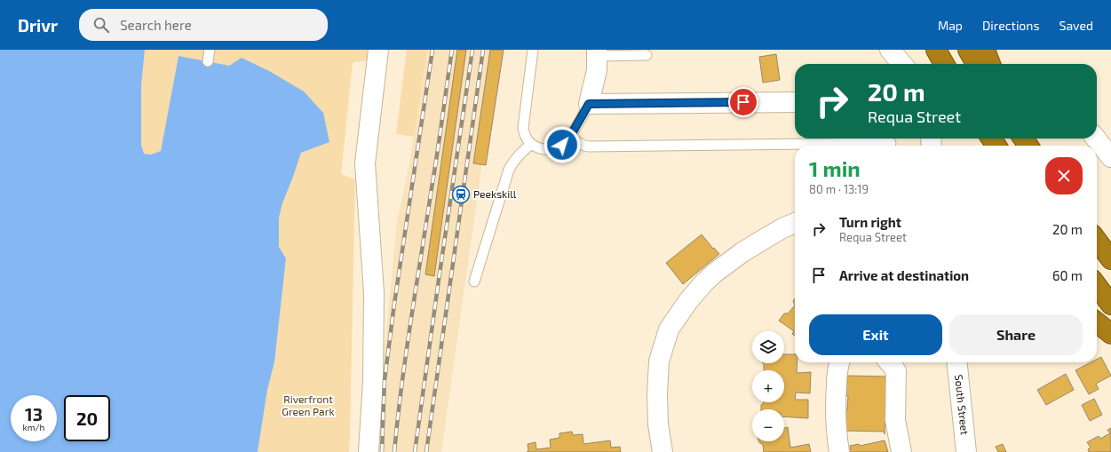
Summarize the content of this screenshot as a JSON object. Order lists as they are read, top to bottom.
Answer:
{
  "streets": {
    "street": ["South Street"]
  },
  "parks": ["Riverfront Green Park"],
  "places": {
    "station": ["Peekskill"]
  },
  "page": {
    "header": "Drivr",
    "search": "Search here",
    "nav": ["Map", "Directions", "Saved"],
    "turn": ["20 m", "Requa Street"],
    "heading": ["1 min", "80 m · 13:19"],
    "list": [
      {
        "name": "Turn right",
        "note": "Requa Street",
        "value": "20 m"
      },
      {
        "name": "Arrive at destination",
        "value": "60 m"
      }
    ],
    "buttons": ["Exit", "Share"],
    "map_buttons": ["+", "−"],
    "speed": "13 km/h",
    "limit": "20"
  }
}
